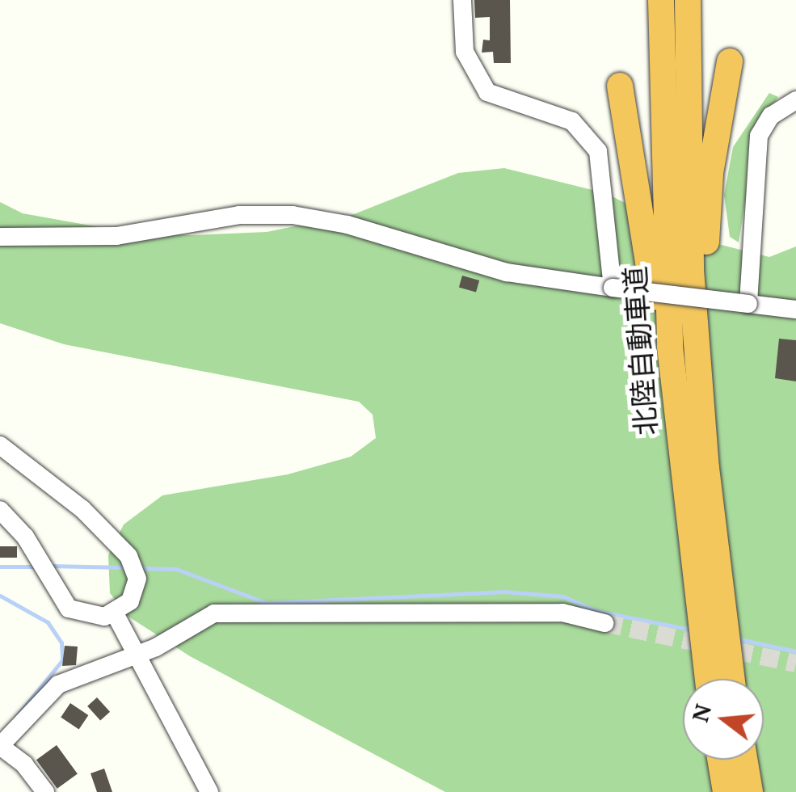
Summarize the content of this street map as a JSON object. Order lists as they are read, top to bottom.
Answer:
{
  "streets": {
    "highway": ["北陸自動車道"]
  },
  "north": "left"
}
